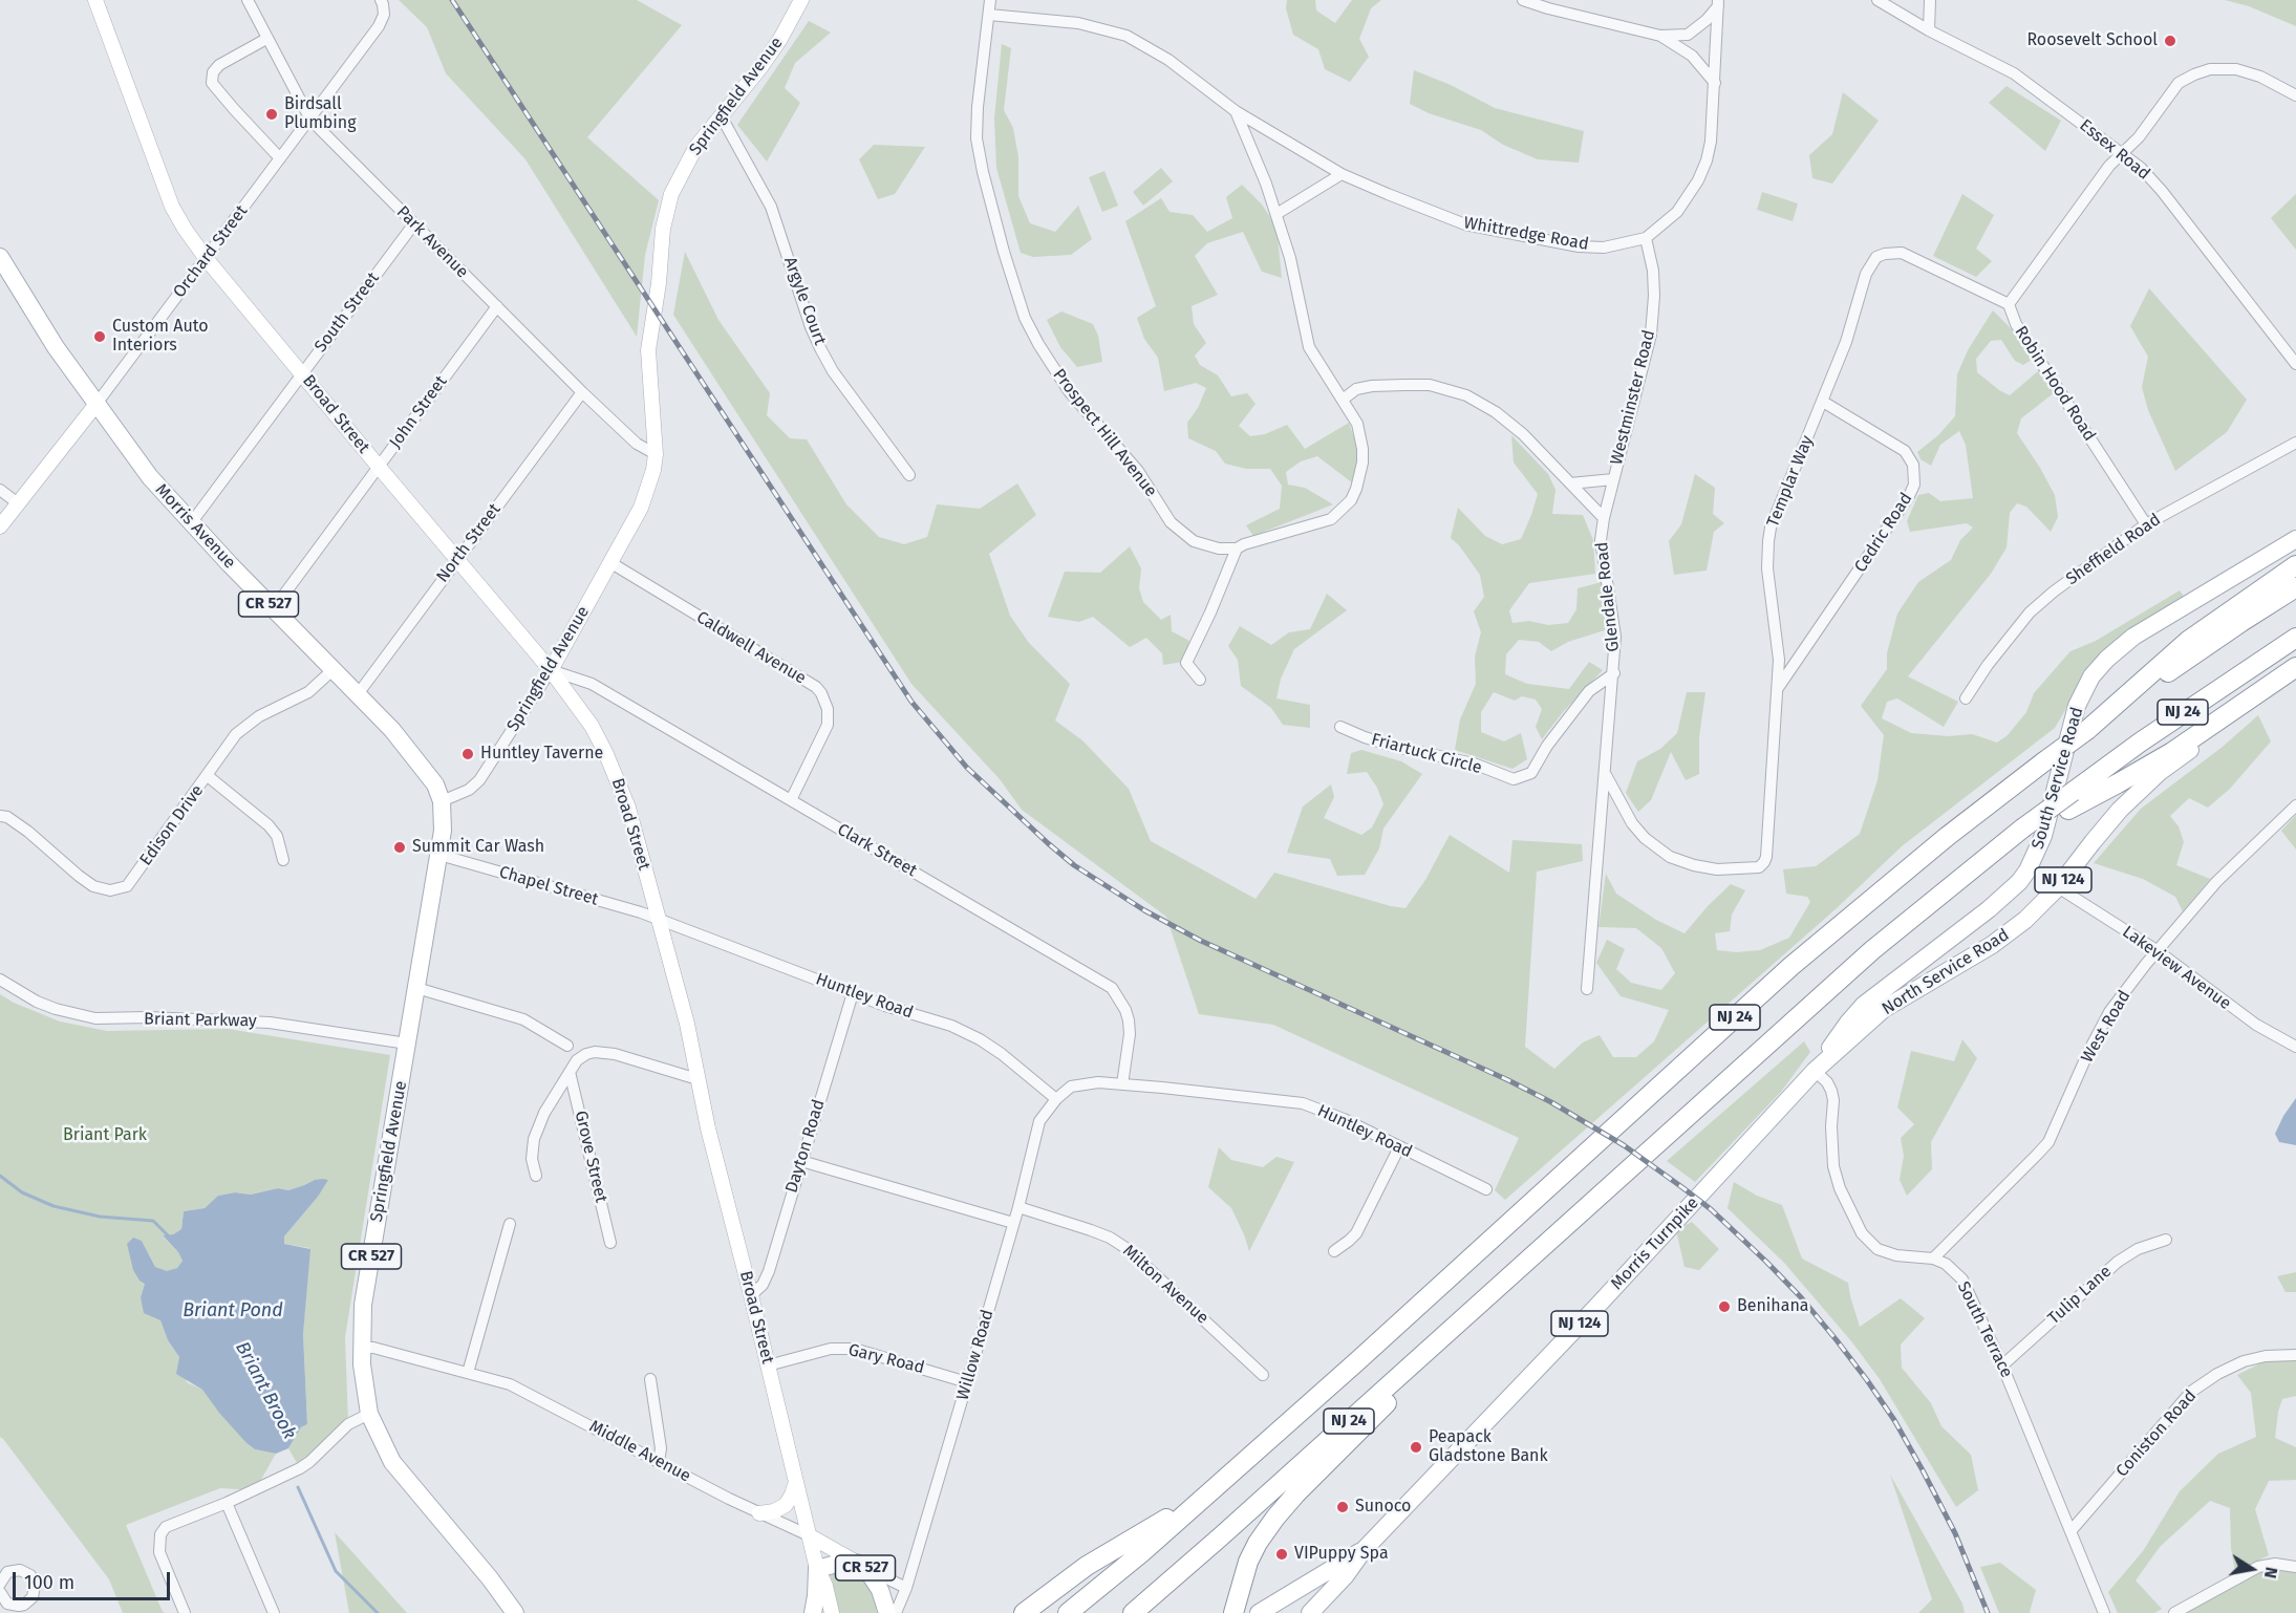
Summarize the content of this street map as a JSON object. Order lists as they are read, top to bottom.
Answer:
{
  "streets": {
    "highway": ["NJ 24"],
    "main road": [
      "Springfield Avenue",
      "Orchard Street",
      "Broad Street",
      "Morris Avenue",
      "CR 527",
      "South Service Road",
      "NJ 124",
      "North Service Road",
      "Morris Turnpike",
      "Middle Avenue"
    ],
    "street": [
      "Essex Road",
      "Whittredge Road",
      "Park Avenue",
      "Argyle Court",
      "South Street",
      "Robin Hood Road",
      "Westminster Road",
      "John Street",
      "Prospect Hill Avenue",
      "Templar Way",
      "Cedric Road",
      "North Street",
      "Sheffield Road",
      "Glendale Road",
      "Caldwell Avenue",
      "Friartuck Circle",
      "Edison Drive",
      "Clark Street",
      "Chapel Street",
      "Lakeview Avenue",
      "Huntley Road",
      "Briant Parkway",
      "West Road",
      "Dayton Road",
      "Grove Street",
      "Milton Avenue",
      "Tulip Lane",
      "South Terrace",
      "Willow Road",
      "Gary Road",
      "Coniston Road"
    ]
  },
  "crossings": [
    ["Springfield Avenue", "Park Avenue"],
    ["Springfield Avenue", "Argyle Court"],
    ["Springfield Avenue", "Broad Street"],
    ["Springfield Avenue", "Morris Avenue"],
    ["Springfield Avenue", "Caldwell Avenue"],
    ["Springfield Avenue", "Clark Street"],
    ["Springfield Avenue", "Chapel Street"],
    ["Springfield Avenue", "Briant Parkway"],
    ["Springfield Avenue", "Middle Avenue"],
    ["Essex Road", "Robin Hood Road"],
    ["Whittredge Road", "Westminster Road"],
    ["Whittredge Road", "Prospect Hill Avenue"],
    ["Park Avenue", "Orchard Street"],
    ["Park Avenue", "South Street"],
    ["Park Avenue", "John Street"],
    ["Park Avenue", "North Street"],
    ["Orchard Street", "Broad Street"],
    ["Orchard Street", "Morris Avenue"],
    ["South Street", "Broad Street"],
    ["South Street", "Morris Avenue"],
    ["Robin Hood Road", "Templar Way"],
    ["Robin Hood Road", "Sheffield Road"],
    ["Westminster Road", "Glendale Road"],
    ["John Street", "Broad Street"],
    ["John Street", "Morris Avenue"],
    ["Broad Street", "North Street"],
    ["Broad Street", "CR 527"],
    ["Broad Street", "Clark Street"],
    ["Broad Street", "Chapel Street"],
    ["Broad Street", "Huntley Road"],
    ["Broad Street", "Dayton Road"],
    ["Broad Street", "Gary Road"],
    ["Broad Street", "Middle Avenue"],
    ["Prospect Hill Avenue", "Glendale Road"],
    ["Templar Way", "Cedric Road"],
    ["Templar Way", "Glendale Road"],
    ["Morris Avenue", "North Street"],
    ["Morris Avenue", "Edison Drive"],
    ["Glendale Road", "Friartuck Circle"],
    ["CR 527", "Middle Avenue"],
    ["Caldwell Avenue", "Clark Street"],
    ["South Service Road", "North Service Road"],
    ["South Service Road", "Morris Turnpike"],
    ["South Service Road", "South Terrace"],
    ["Clark Street", "Huntley Road"],
    ["Chapel Street", "Huntley Road"],
    ["Lakeview Avenue", "North Service Road"],
    ["Lakeview Avenue", "West Road"],
    ["North Service Road", "Morris Turnpike"],
    ["North Service Road", "South Terrace"],
    ["Huntley Road", "Dayton Road"],
    ["Huntley Road", "Willow Road"],
    ["West Road", "South Terrace"],
    ["Morris Turnpike", "South Terrace"],
    ["Milton Avenue", "Willow Road"],
    ["Tulip Lane", "South Terrace"],
    ["South Terrace", "Coniston Road"],
    ["Willow Road", "Gary Road"],
    ["Willow Road", "Middle Avenue"]
  ],
  "water": ["Briant Pond", "Briant Brook"],
  "parks": ["Briant Park"],
  "places": [
    "Roosevelt School",
    "Birdsall Plumbing",
    "Custom Auto Interiors",
    "Huntley Taverne",
    "Summit Car Wash",
    "Benihana",
    "Peapack Gladstone Bank",
    "Sunoco",
    "VIPuppy Spa"
  ],
  "scale_bar": "100 m",
  "north": "right"
}
